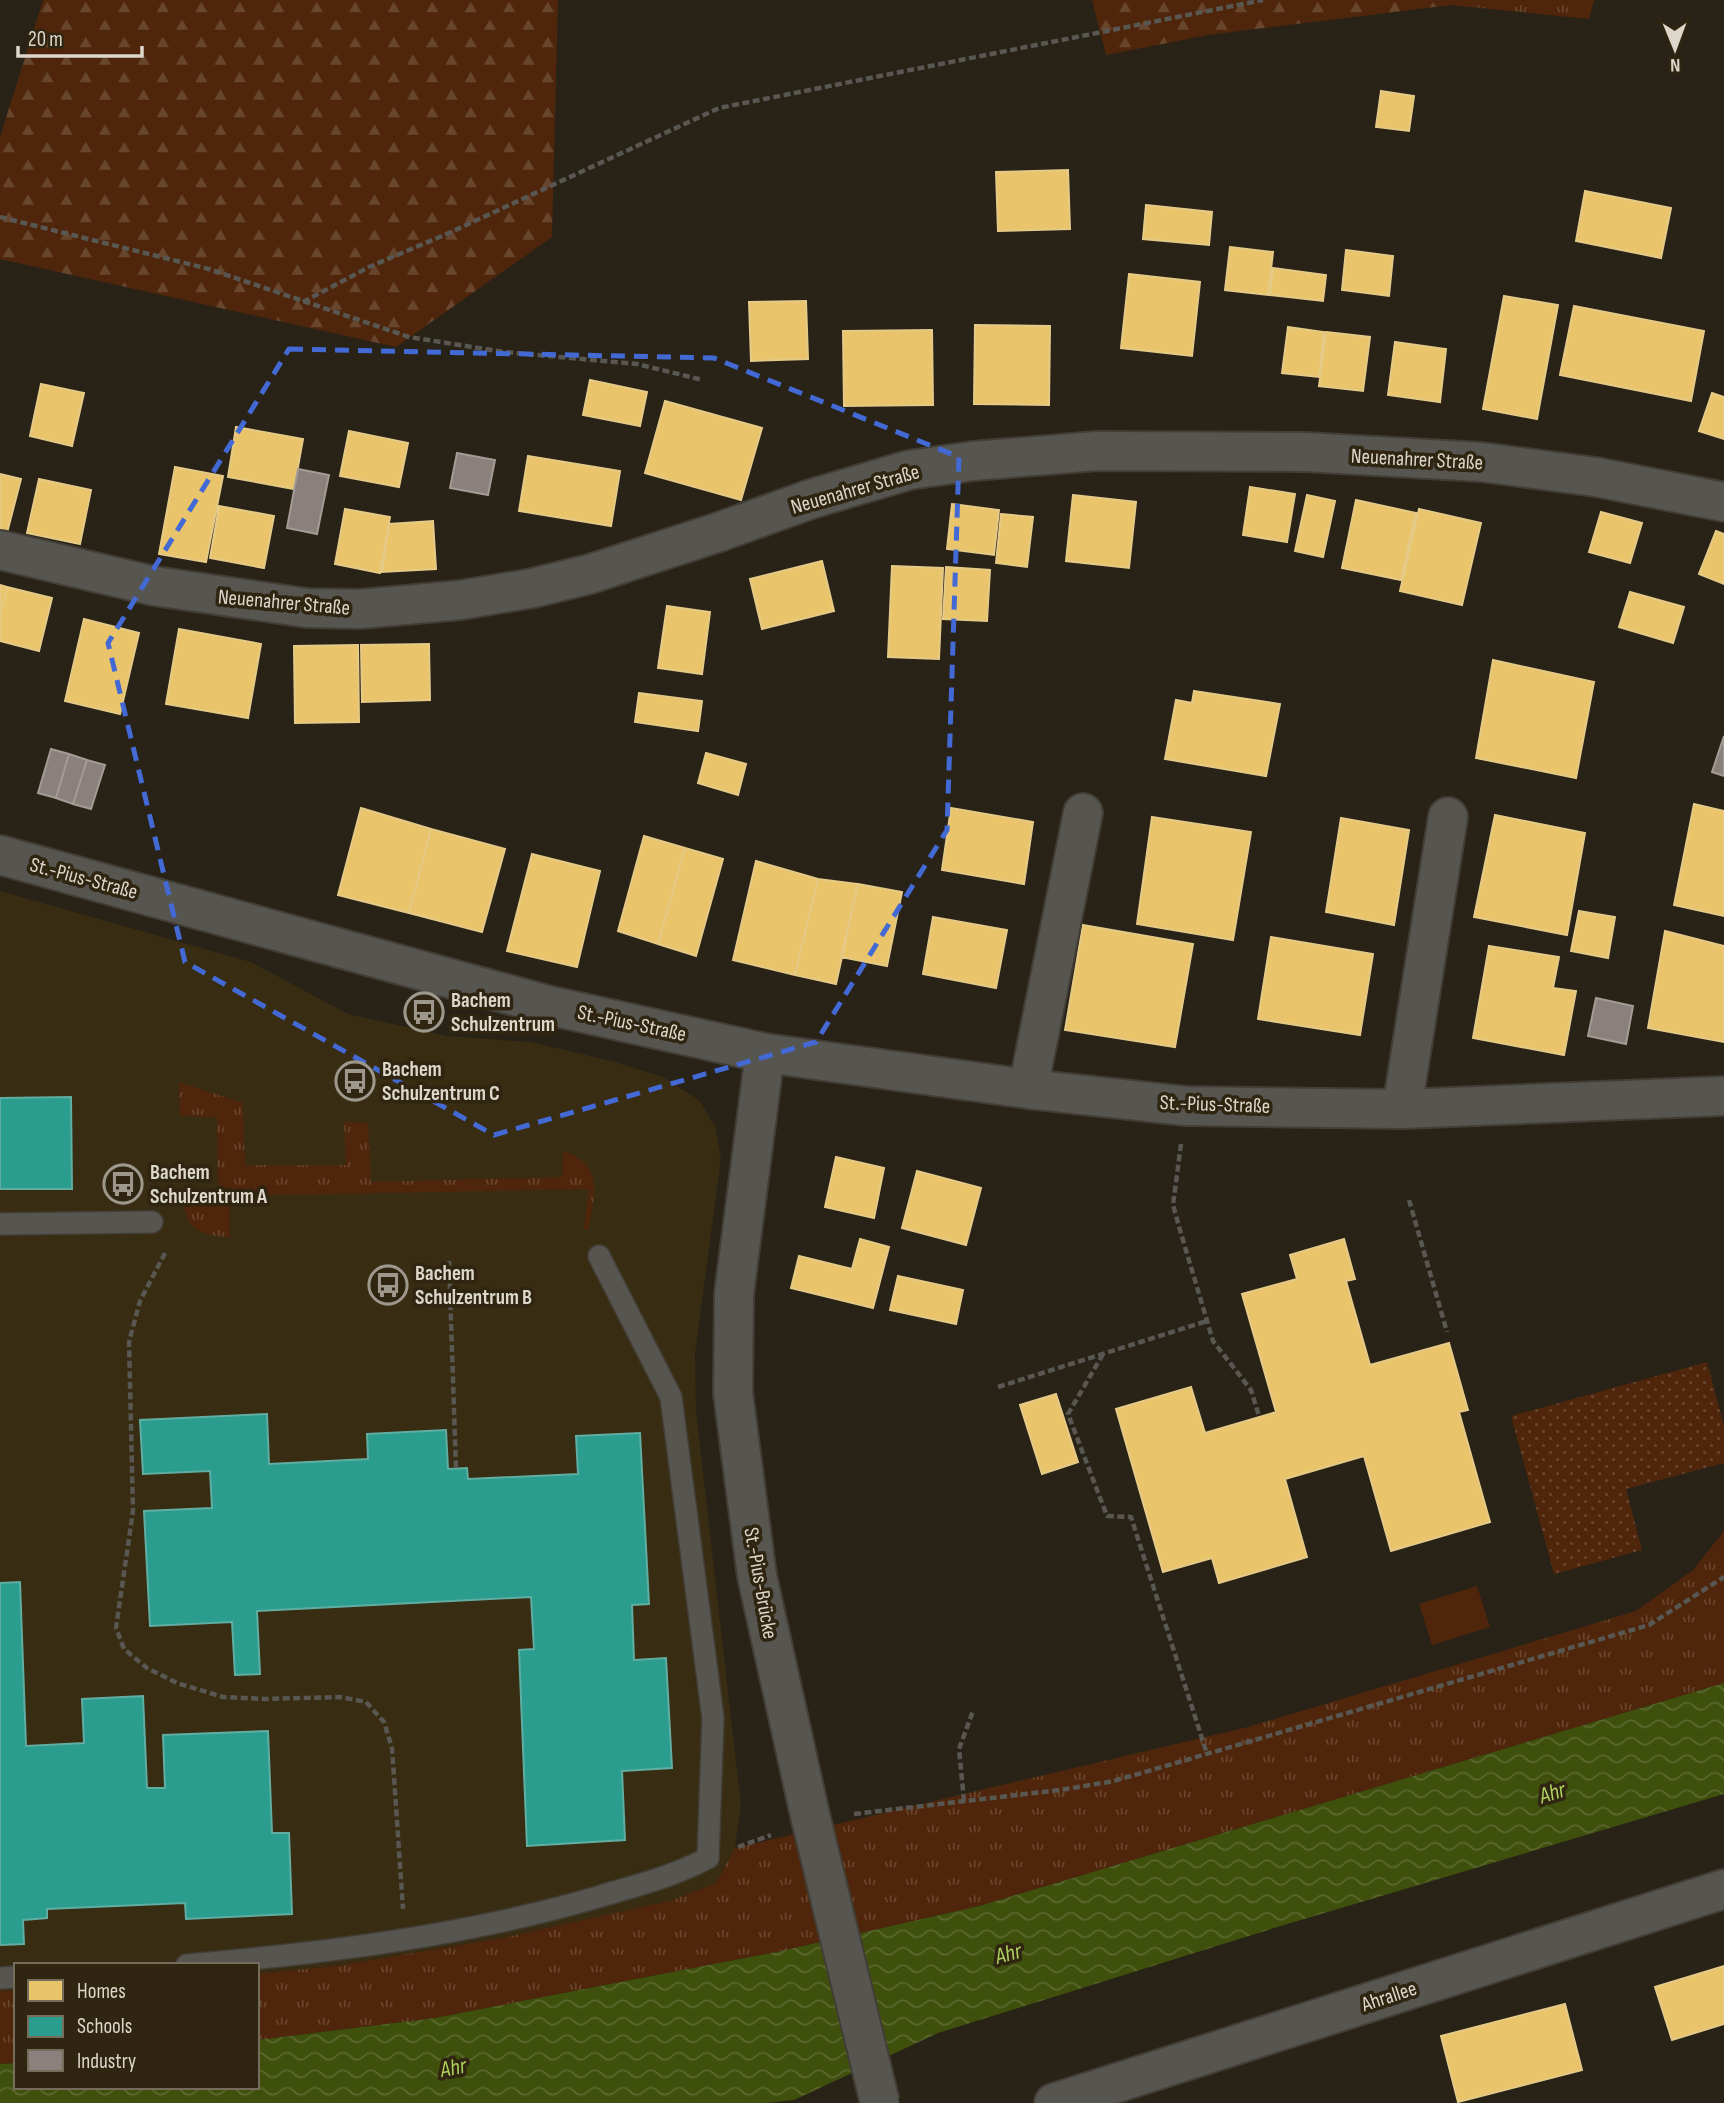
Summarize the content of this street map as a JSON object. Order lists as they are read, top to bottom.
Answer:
{
  "streets": {
    "street": [
      "Neuenahrer Straße",
      "St.-Pius-Straße",
      "St.-Pius-Brücke",
      "Ahrallee"
    ]
  },
  "crossings": [
    ["St.-Pius-Straße", "St.-Pius-Brücke"]
  ],
  "water": ["Ahr"],
  "places": {
    "bus stop": [
      "Bachem Schulzentrum",
      "Bachem Schulzentrum C",
      "Bachem Schulzentrum A",
      "Bachem Schulzentrum B"
    ]
  },
  "legend": ["Homes", "Schools", "Industry"],
  "scale_bar": "20 m",
  "north": "bottom"
}
